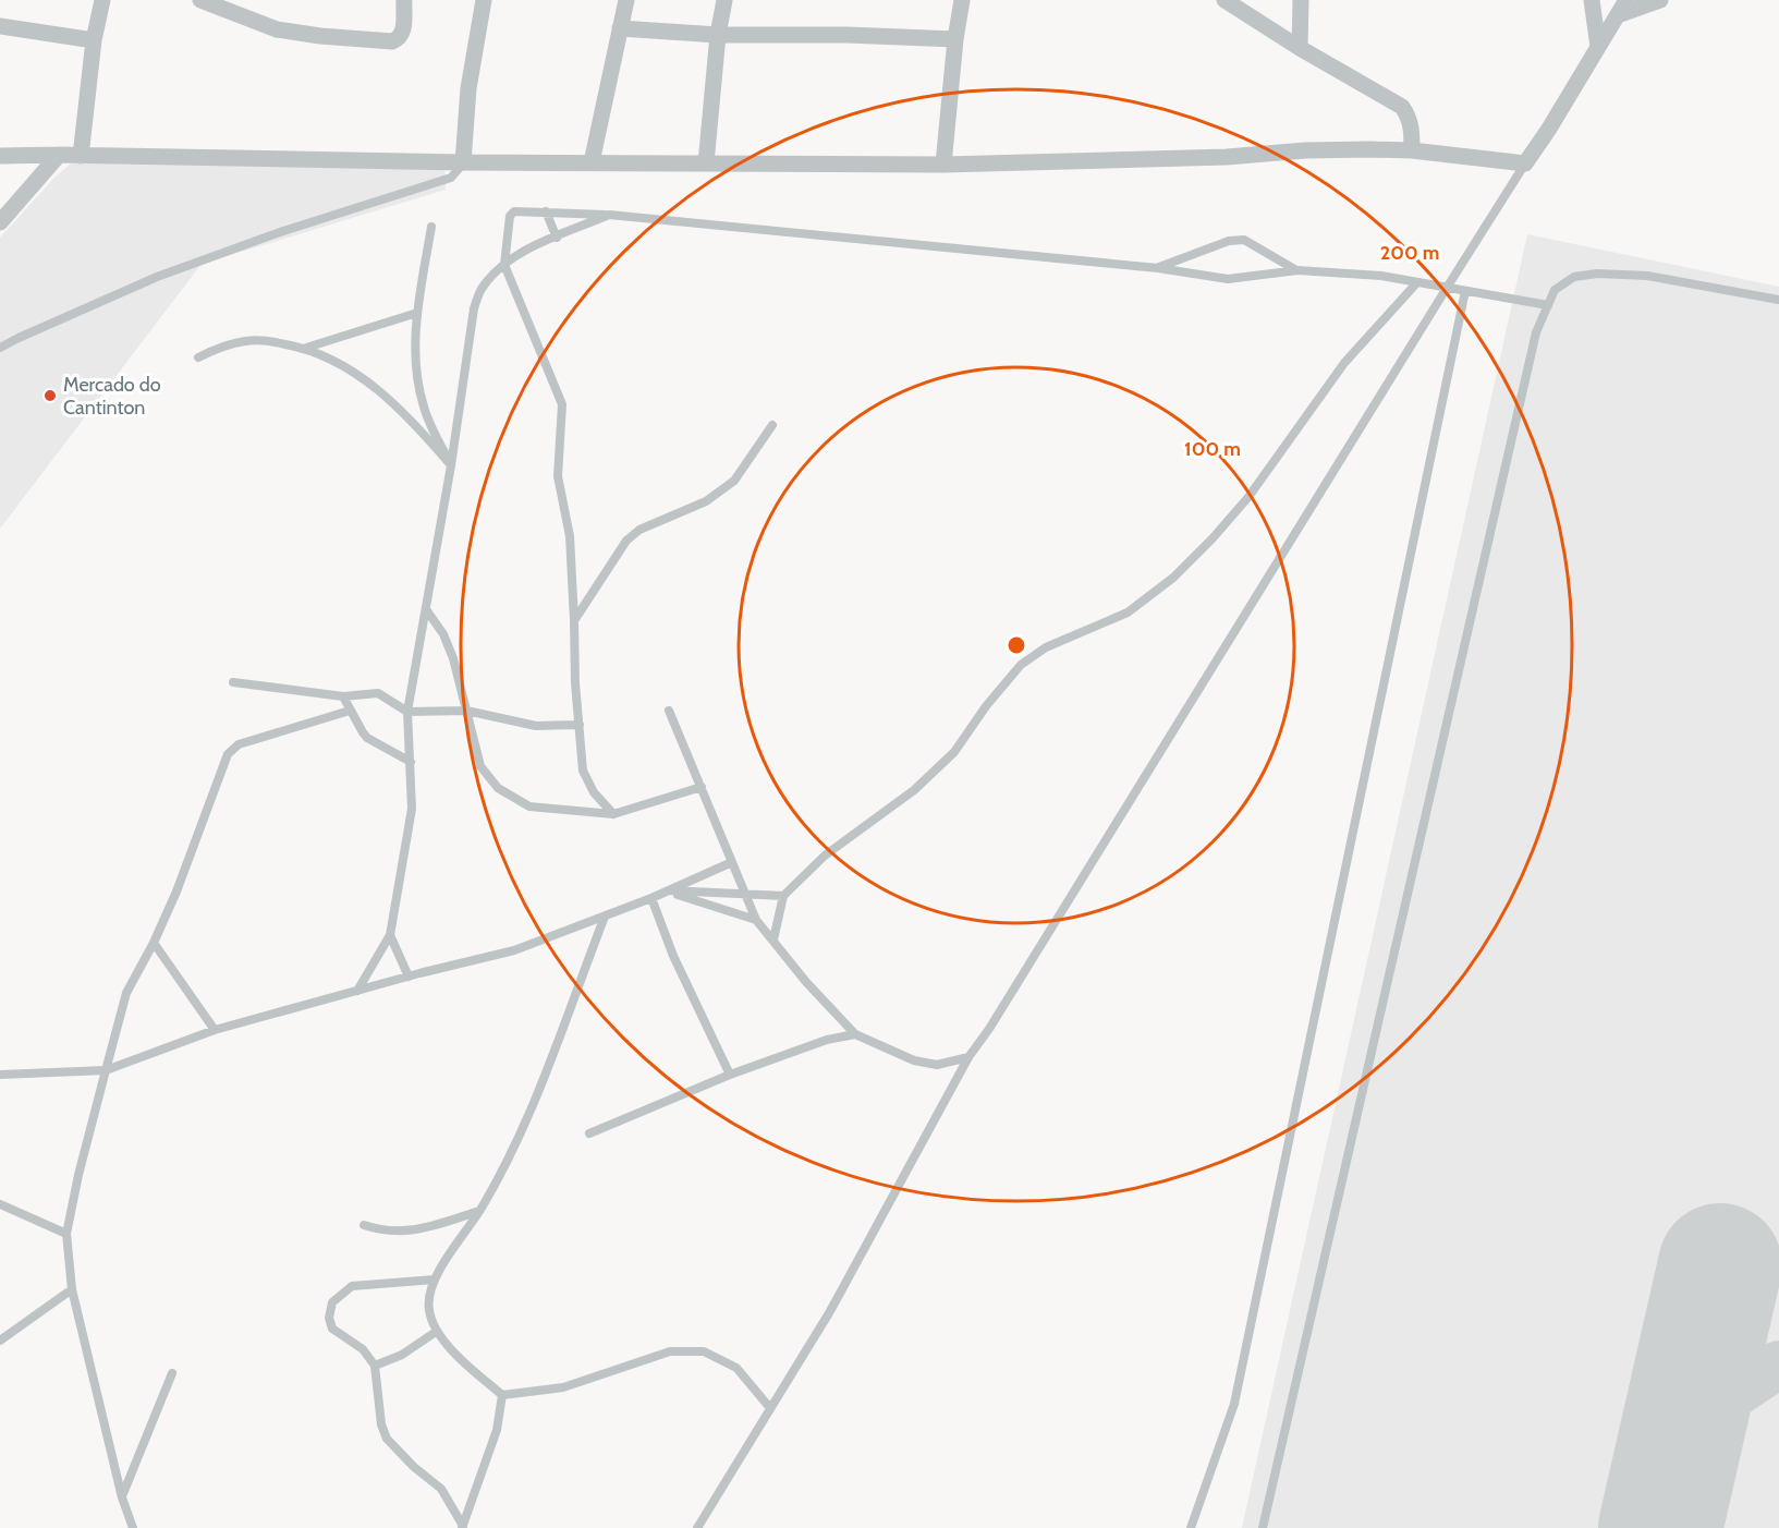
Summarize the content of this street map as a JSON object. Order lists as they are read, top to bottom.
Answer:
{
  "places": ["Mercado do Cantinton"],
  "rings": ["200 m", "100 m"]
}
